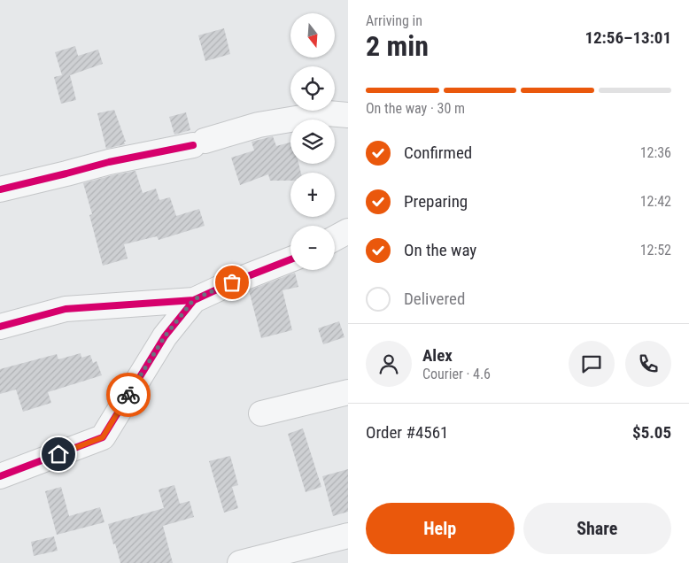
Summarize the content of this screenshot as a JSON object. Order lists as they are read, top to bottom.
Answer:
{
  "north": "bottom",
  "page": {
    "heading": ["2 min", "Arriving in", "12:56–13:01"],
    "panel": [
      "Alex",
      "Courier · 4.6",
      "Order #4561",
      "$5.05"
    ],
    "map_buttons": ["+", "−"],
    "bar": "On the way · 30 m",
    "list": [
      ["Confirmed", "12:36"],
      ["Preparing", "12:42"],
      ["On the way", "12:52"],
      "Delivered"
    ],
    "buttons": ["Help", "Share"]
  }
}
